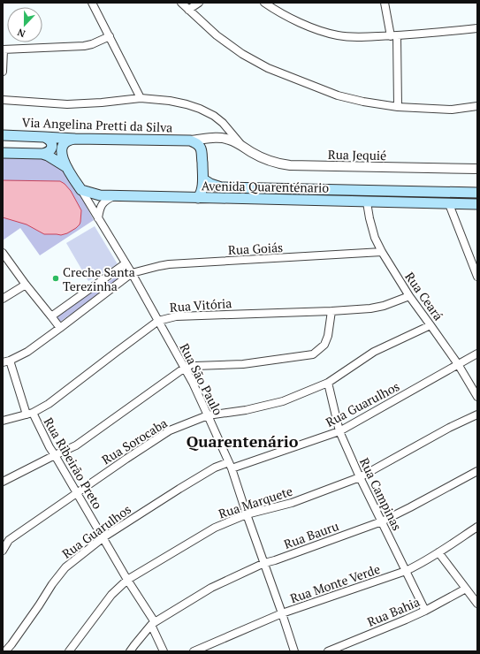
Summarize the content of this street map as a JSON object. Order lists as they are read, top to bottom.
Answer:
{
  "streets": {
    "main road": ["Via Angelina Pretti da Silva", "Avenida Quarenténario"],
    "street": [
      "Rua Jequié",
      "Rua Goiás",
      "Rua Ceará",
      "Rua Vitória",
      "Rua São Paulo",
      "Rua Guarulhos",
      "Rua Sorocaba",
      "Rua Ribeirão Preto",
      "Rua Campinas",
      "Rua Marquete",
      "Rua Bauru",
      "Rua Monte Verde",
      "Rua Bahia"
    ]
  },
  "crossings": [
    ["Via Angelina Pretti da Silva", "Rua Jequié"],
    ["Avenida Quarenténario", "Rua Ceará"],
    ["Avenida Quarenténario", "Rua São Paulo"],
    ["Rua Goiás", "Rua Ceará"],
    ["Rua Goiás", "Rua São Paulo"],
    ["Rua Ceará", "Rua Vitória"],
    ["Rua Ceará", "Rua Guarulhos"],
    ["Rua Ceará", "Rua Sorocaba"],
    ["Rua Vitória", "Rua São Paulo"],
    ["Rua Vitória", "Rua Ribeirão Preto"],
    ["Rua São Paulo", "Rua Guarulhos"],
    ["Rua São Paulo", "Rua Sorocaba"],
    ["Rua São Paulo", "Rua Marquete"],
    ["Rua São Paulo", "Rua Bauru"],
    ["Rua São Paulo", "Rua Monte Verde"],
    ["Rua Guarulhos", "Rua Ribeirão Preto"],
    ["Rua Guarulhos", "Rua Campinas"],
    ["Rua Sorocaba", "Rua Ribeirão Preto"],
    ["Rua Sorocaba", "Rua Campinas"],
    ["Rua Ribeirão Preto", "Rua Marquete"],
    ["Rua Ribeirão Preto", "Rua Bauru"],
    ["Rua Campinas", "Rua Marquete"],
    ["Rua Campinas", "Rua Bauru"],
    ["Rua Campinas", "Rua Monte Verde"],
    ["Rua Campinas", "Rua Bahia"]
  ],
  "districts": ["Quarentenário"],
  "places": ["Creche Santa Terezinha"],
  "north": "bottom"
}
